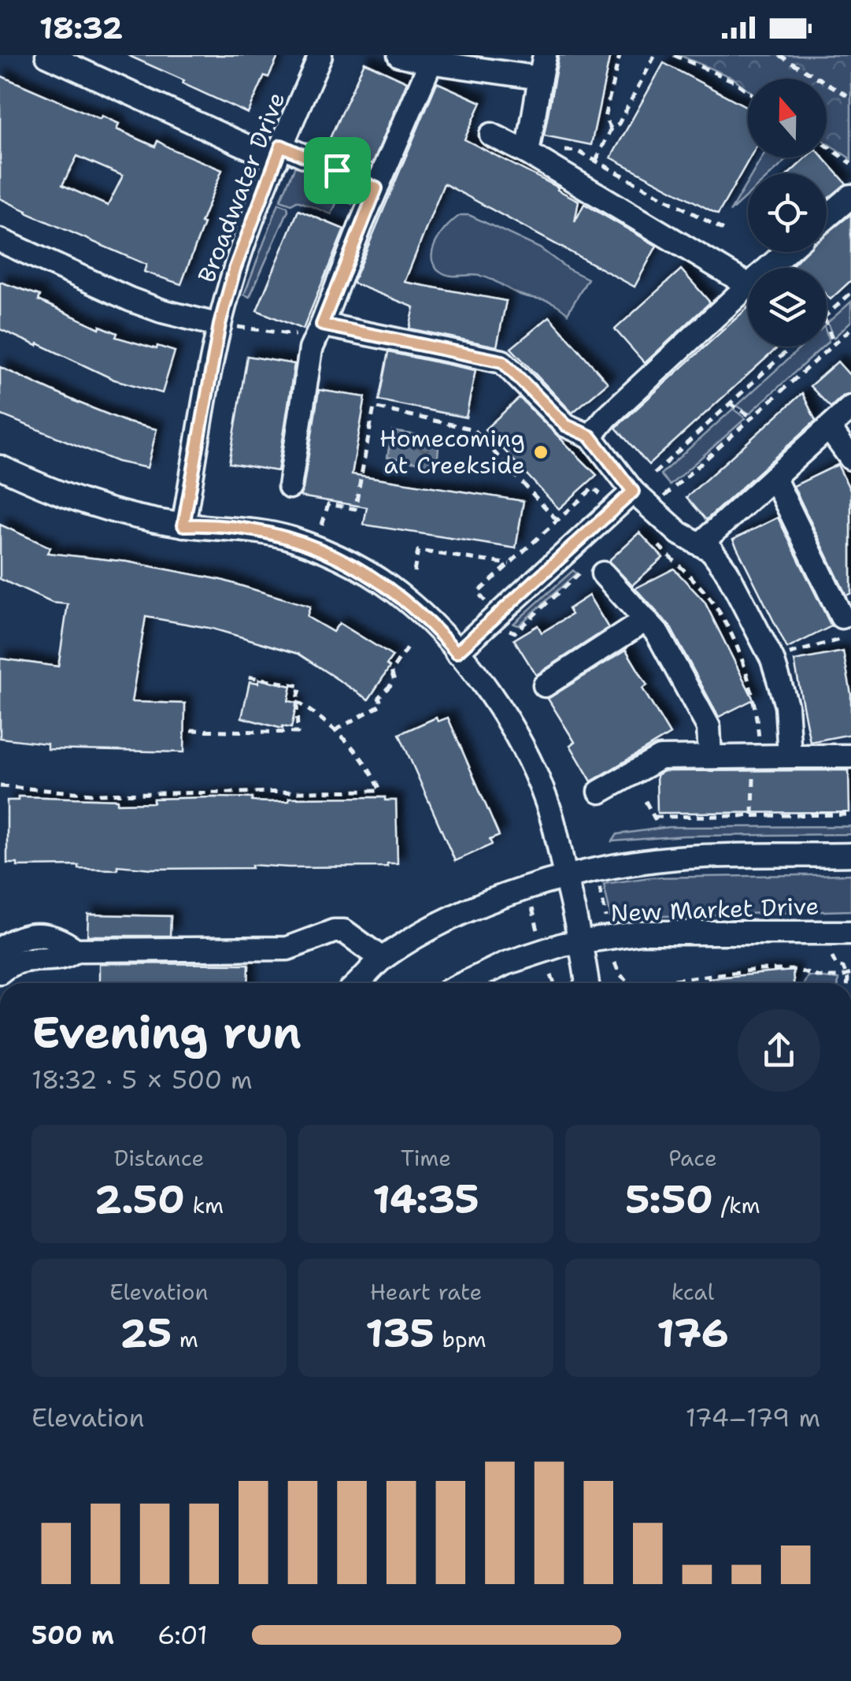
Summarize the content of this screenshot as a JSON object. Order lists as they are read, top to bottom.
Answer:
{
  "streets": {
    "street": ["Broadwater Drive", "New Market Drive"]
  },
  "places": ["Homecoming at Creekside"],
  "north": "top",
  "page": {
    "status": "18:32",
    "heading": ["Evening run", "18:32 · 5 × 500 m"],
    "stats": [
      ["Distance", "2.50 km"],
      ["Time", "14:35"],
      ["Pace", "5:50 /km"],
      ["Elevation", "25 m"],
      ["Heart rate", "135 bpm"],
      ["kcal", "176"]
    ],
    "chart": ["Elevation", "174–179 m"],
    "list": [
      {
        "name": "500 m",
        "note": "6:01"
      }
    ]
  }
}
